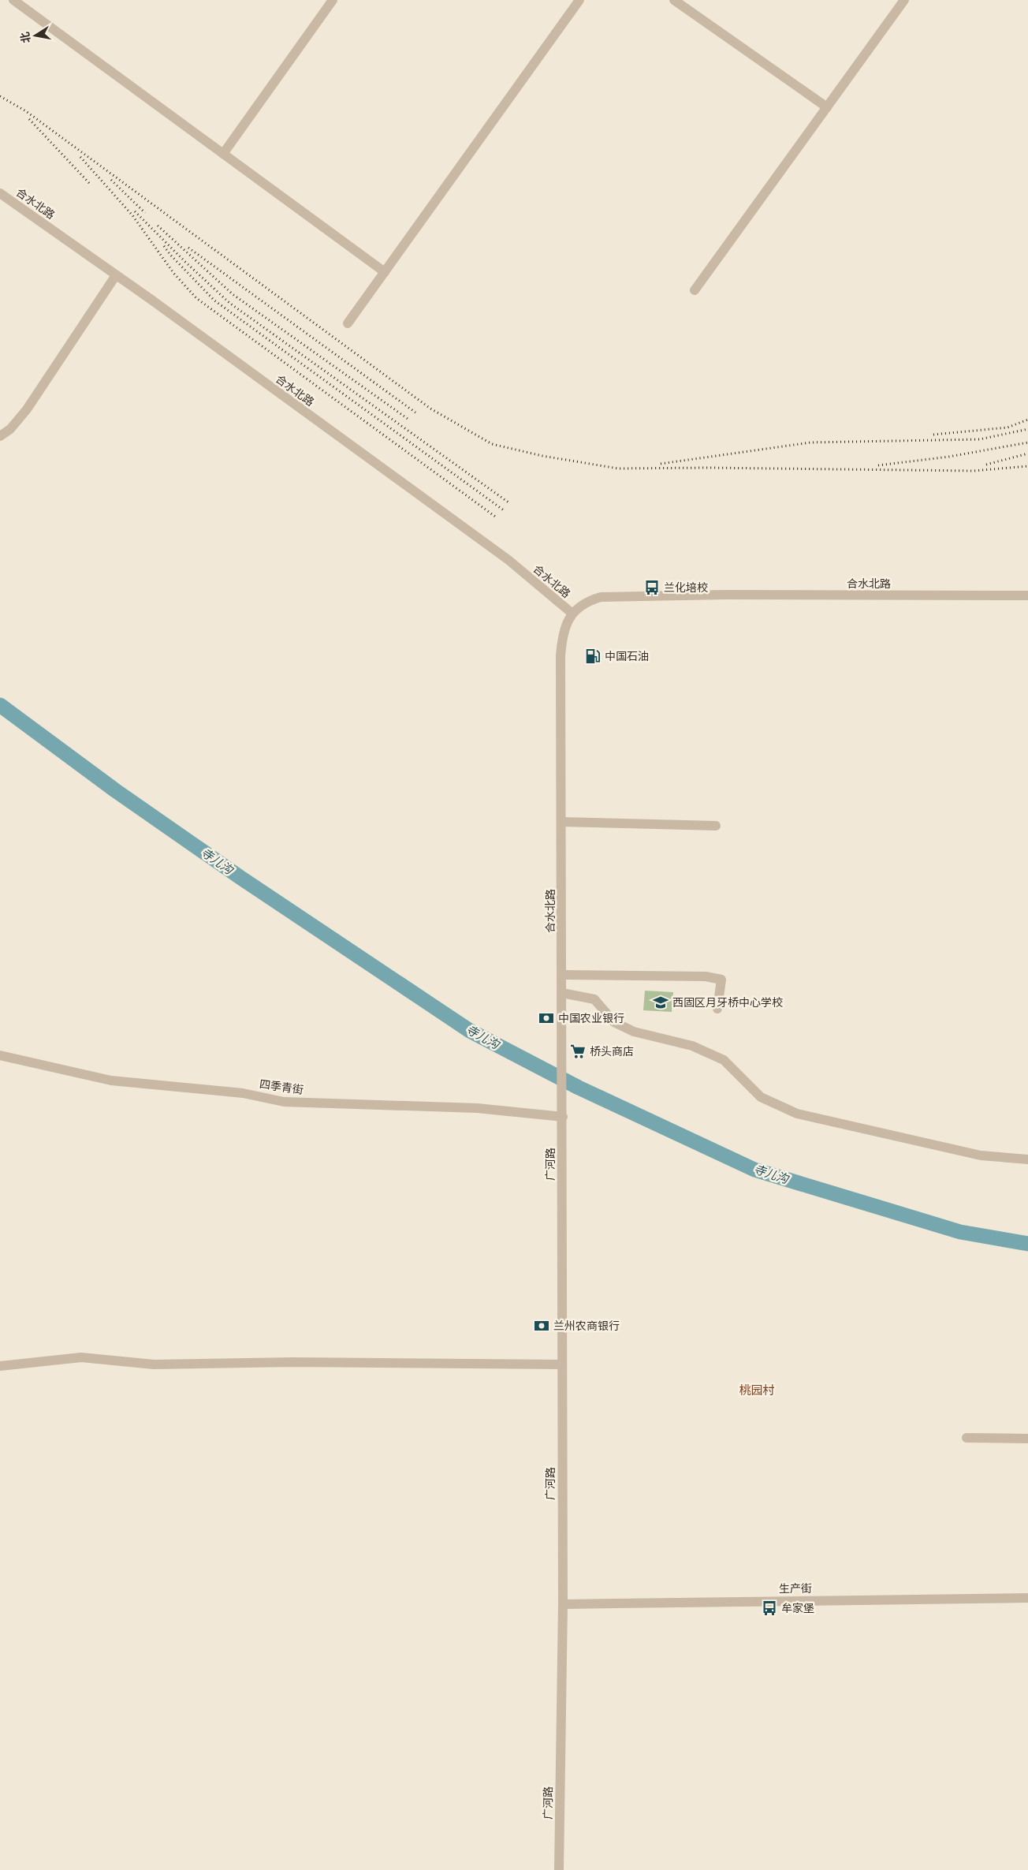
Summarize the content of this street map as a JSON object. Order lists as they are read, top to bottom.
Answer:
{
  "streets": {
    "street": [
      "合水北路",
      "四季青街",
      "广河路",
      "生产街"
    ]
  },
  "crossings": [
    ["合水北路", "广河路"],
    ["四季青街", "广河路"],
    ["广河路", "生产街"]
  ],
  "districts": ["桃园村"],
  "water": ["寺儿沟"],
  "places": {
    "bus stop": ["兰化培校", "牟家堡"],
    "fuel station": ["中国石油"],
    "school or university": ["西固区月牙桥中心学校"],
    "bank": ["中国农业银行", "兰州农商银行"],
    "supermarket": ["桥头商店"]
  },
  "north": "left"
}
